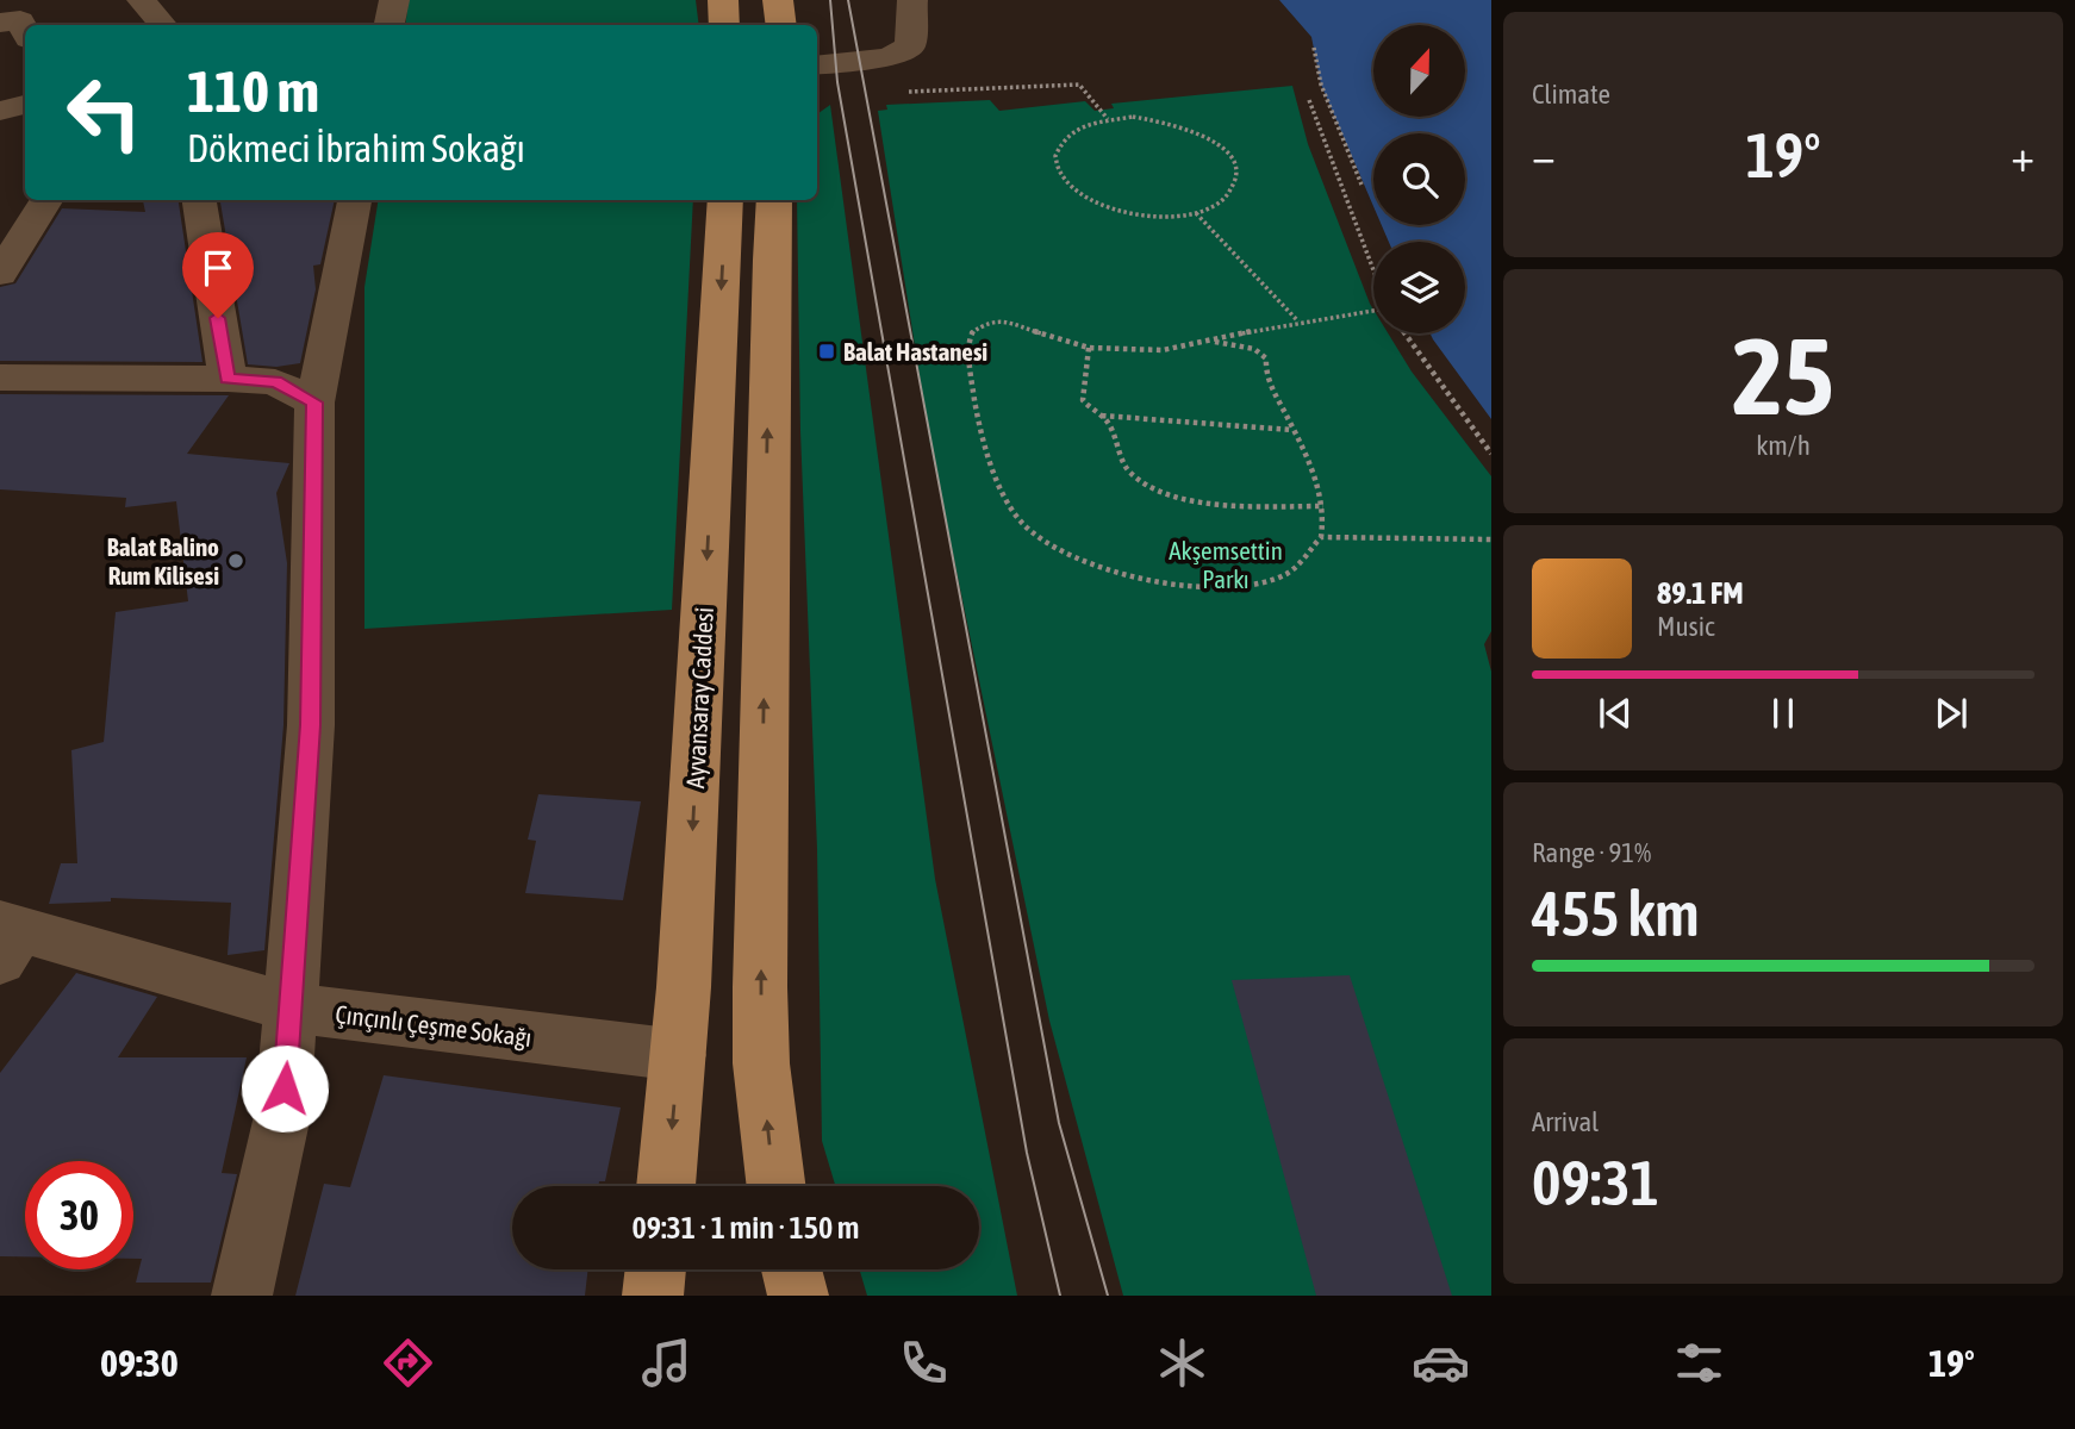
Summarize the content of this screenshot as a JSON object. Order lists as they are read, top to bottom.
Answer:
{
  "streets": {
    "main road": ["Ayvansaray Caddesi"],
    "street": ["Çınçınlı Çeşme Sokağı"]
  },
  "crossings": [
    ["Ayvansaray Caddesi", "Çınçınlı Çeşme Sokağı"]
  ],
  "parks": ["Akşemsettin Parkı"],
  "places": {
    "transit": ["Balat Hastanesi"],
    "other": ["Balat Balino Rum Kilisesi"]
  },
  "north": "top",
  "page": {
    "tile": [
      "Climate",
      ["25", "km/h"],
      ["Range · 91%", "455 km"],
      ["Arrival", "09:31"]
    ],
    "turn": ["110 m", "Dökmeci İbrahim Sokağı"],
    "heat": ["−", "19°", "+"],
    "song": ["89.1 FM", "Music"],
    "limit": "30",
    "trip": "09:31 · 1 min · 150 m",
    "tabs": ["09:30", "19°"]
  }
}
